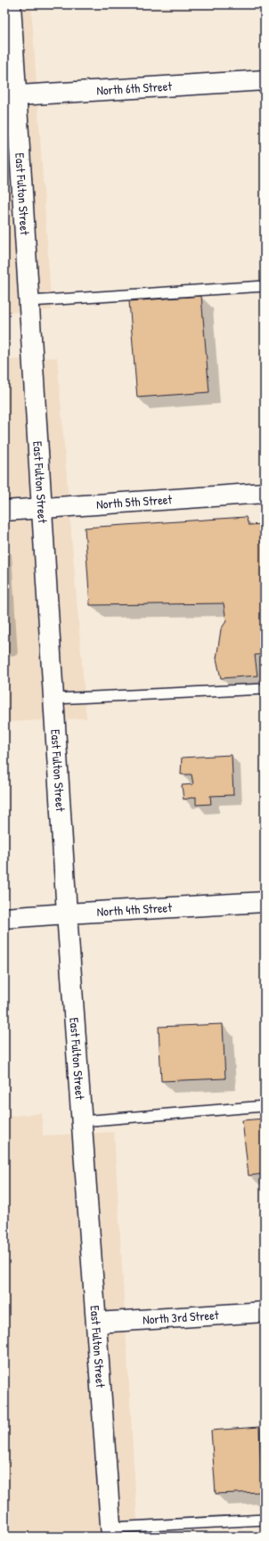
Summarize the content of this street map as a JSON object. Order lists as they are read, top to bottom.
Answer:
{
  "streets": {
    "main road": [
      "North 6th Street",
      "East Fulton Street",
      "North 5th Street",
      "North 4th Street",
      "North 3rd Street"
    ]
  },
  "crossings": [
    ["North 6th Street", "East Fulton Street"],
    ["East Fulton Street", "North 5th Street"],
    ["East Fulton Street", "North 4th Street"],
    ["East Fulton Street", "North 3rd Street"]
  ]
}
